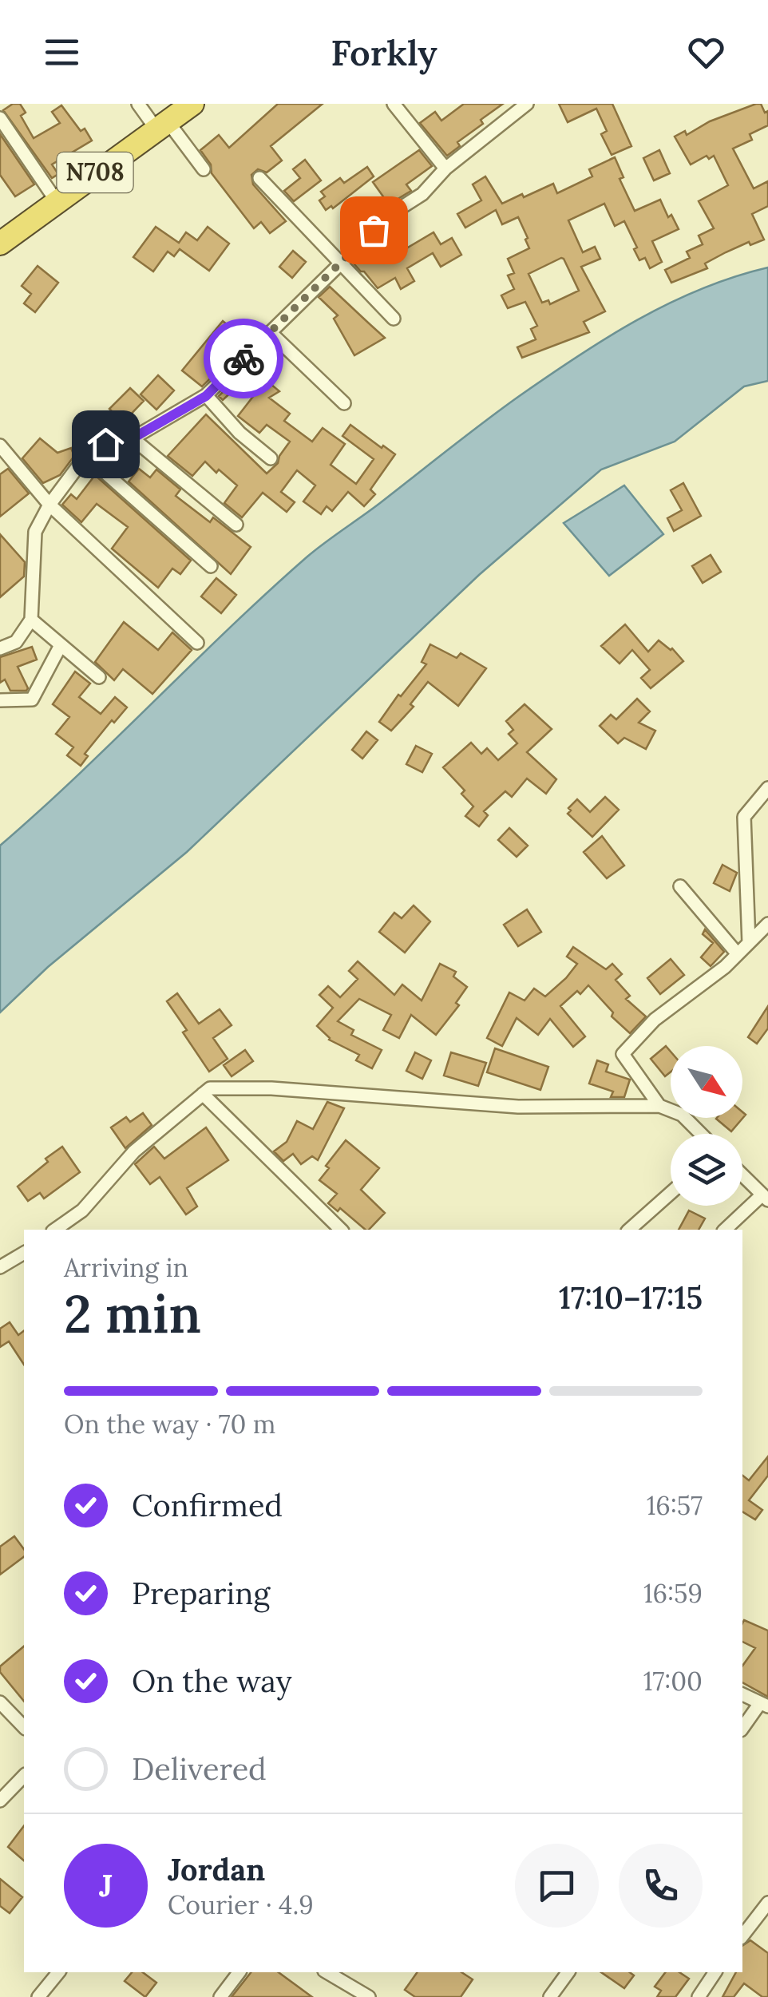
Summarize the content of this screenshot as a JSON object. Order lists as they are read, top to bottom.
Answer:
{
  "streets": {
    "highway": ["N708"]
  },
  "north": "bottom right",
  "page": {
    "header": "Forkly",
    "heading": ["2 min", "Arriving in", "17:10–17:15"],
    "panel": ["Jordan", "Courier · 4.9"],
    "bar": "On the way · 70 m",
    "list": [
      ["Confirmed", "16:57"],
      ["Preparing", "16:59"],
      ["On the way", "17:00"],
      "Delivered"
    ],
    "round": "J"
  }
}
